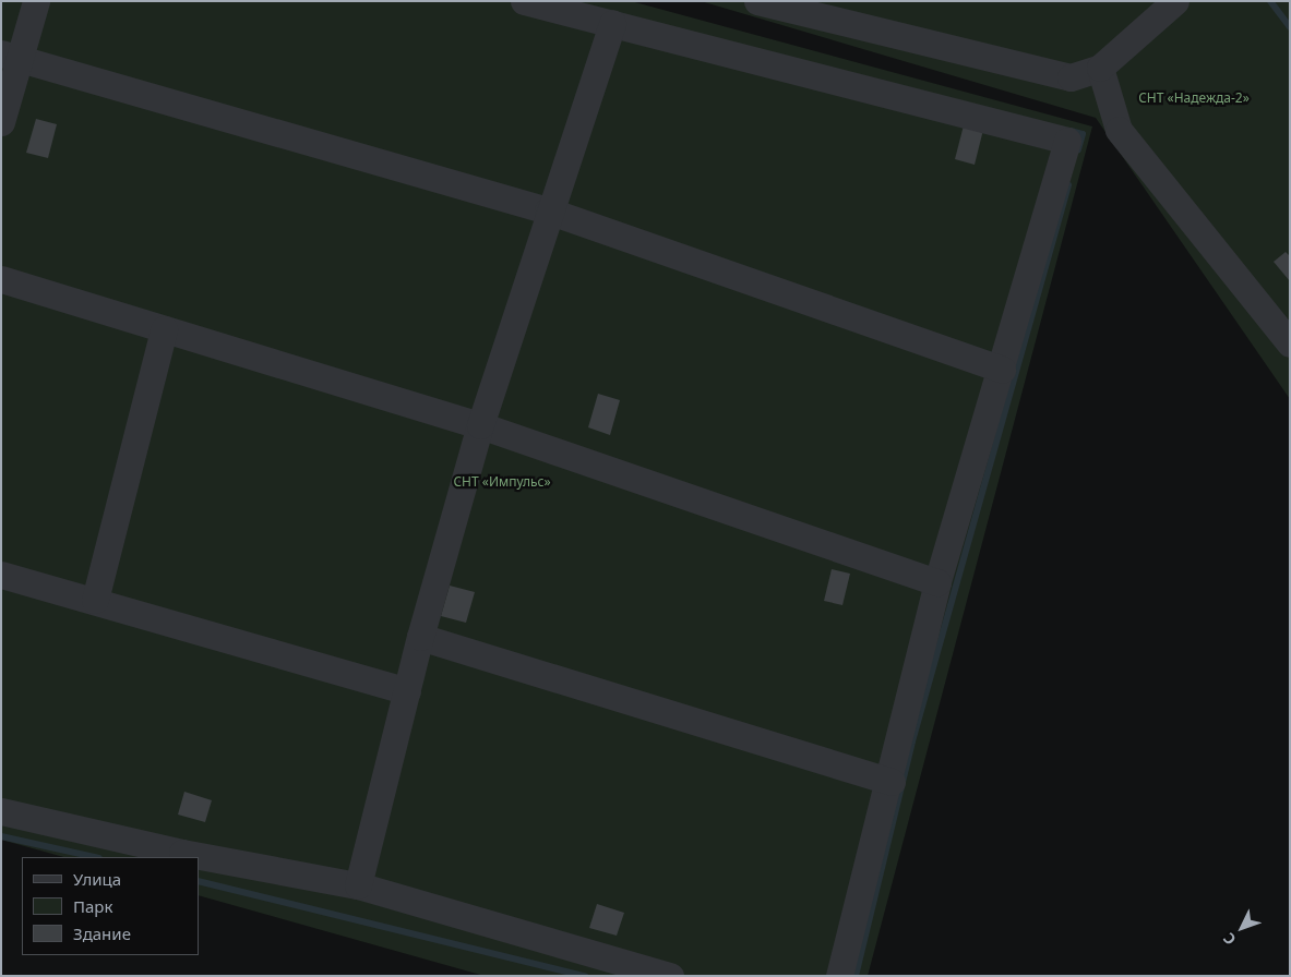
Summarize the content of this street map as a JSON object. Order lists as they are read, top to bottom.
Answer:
{
  "parks": ["СНТ «Надежда-2»", "СНТ «Импульс»"],
  "legend": ["Улица", "Парк", "Здание"],
  "north": "bottom left"
}
